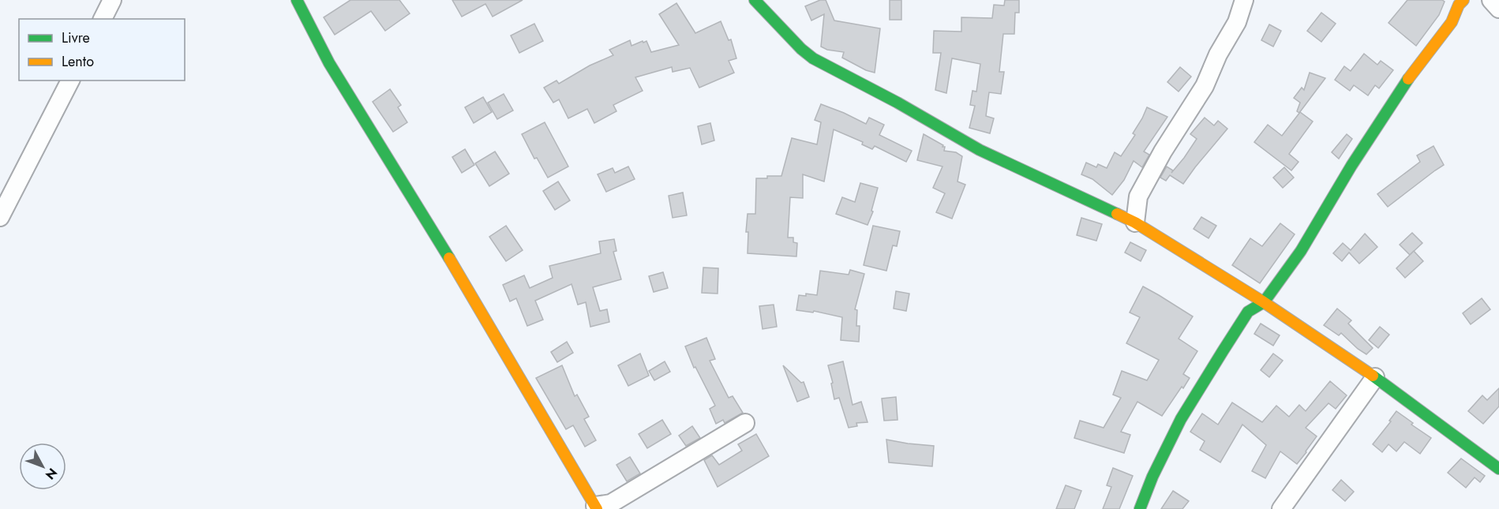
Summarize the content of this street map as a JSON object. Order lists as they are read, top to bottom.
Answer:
{
  "legend": ["Livre", "Lento"],
  "north": "bottom right"
}
